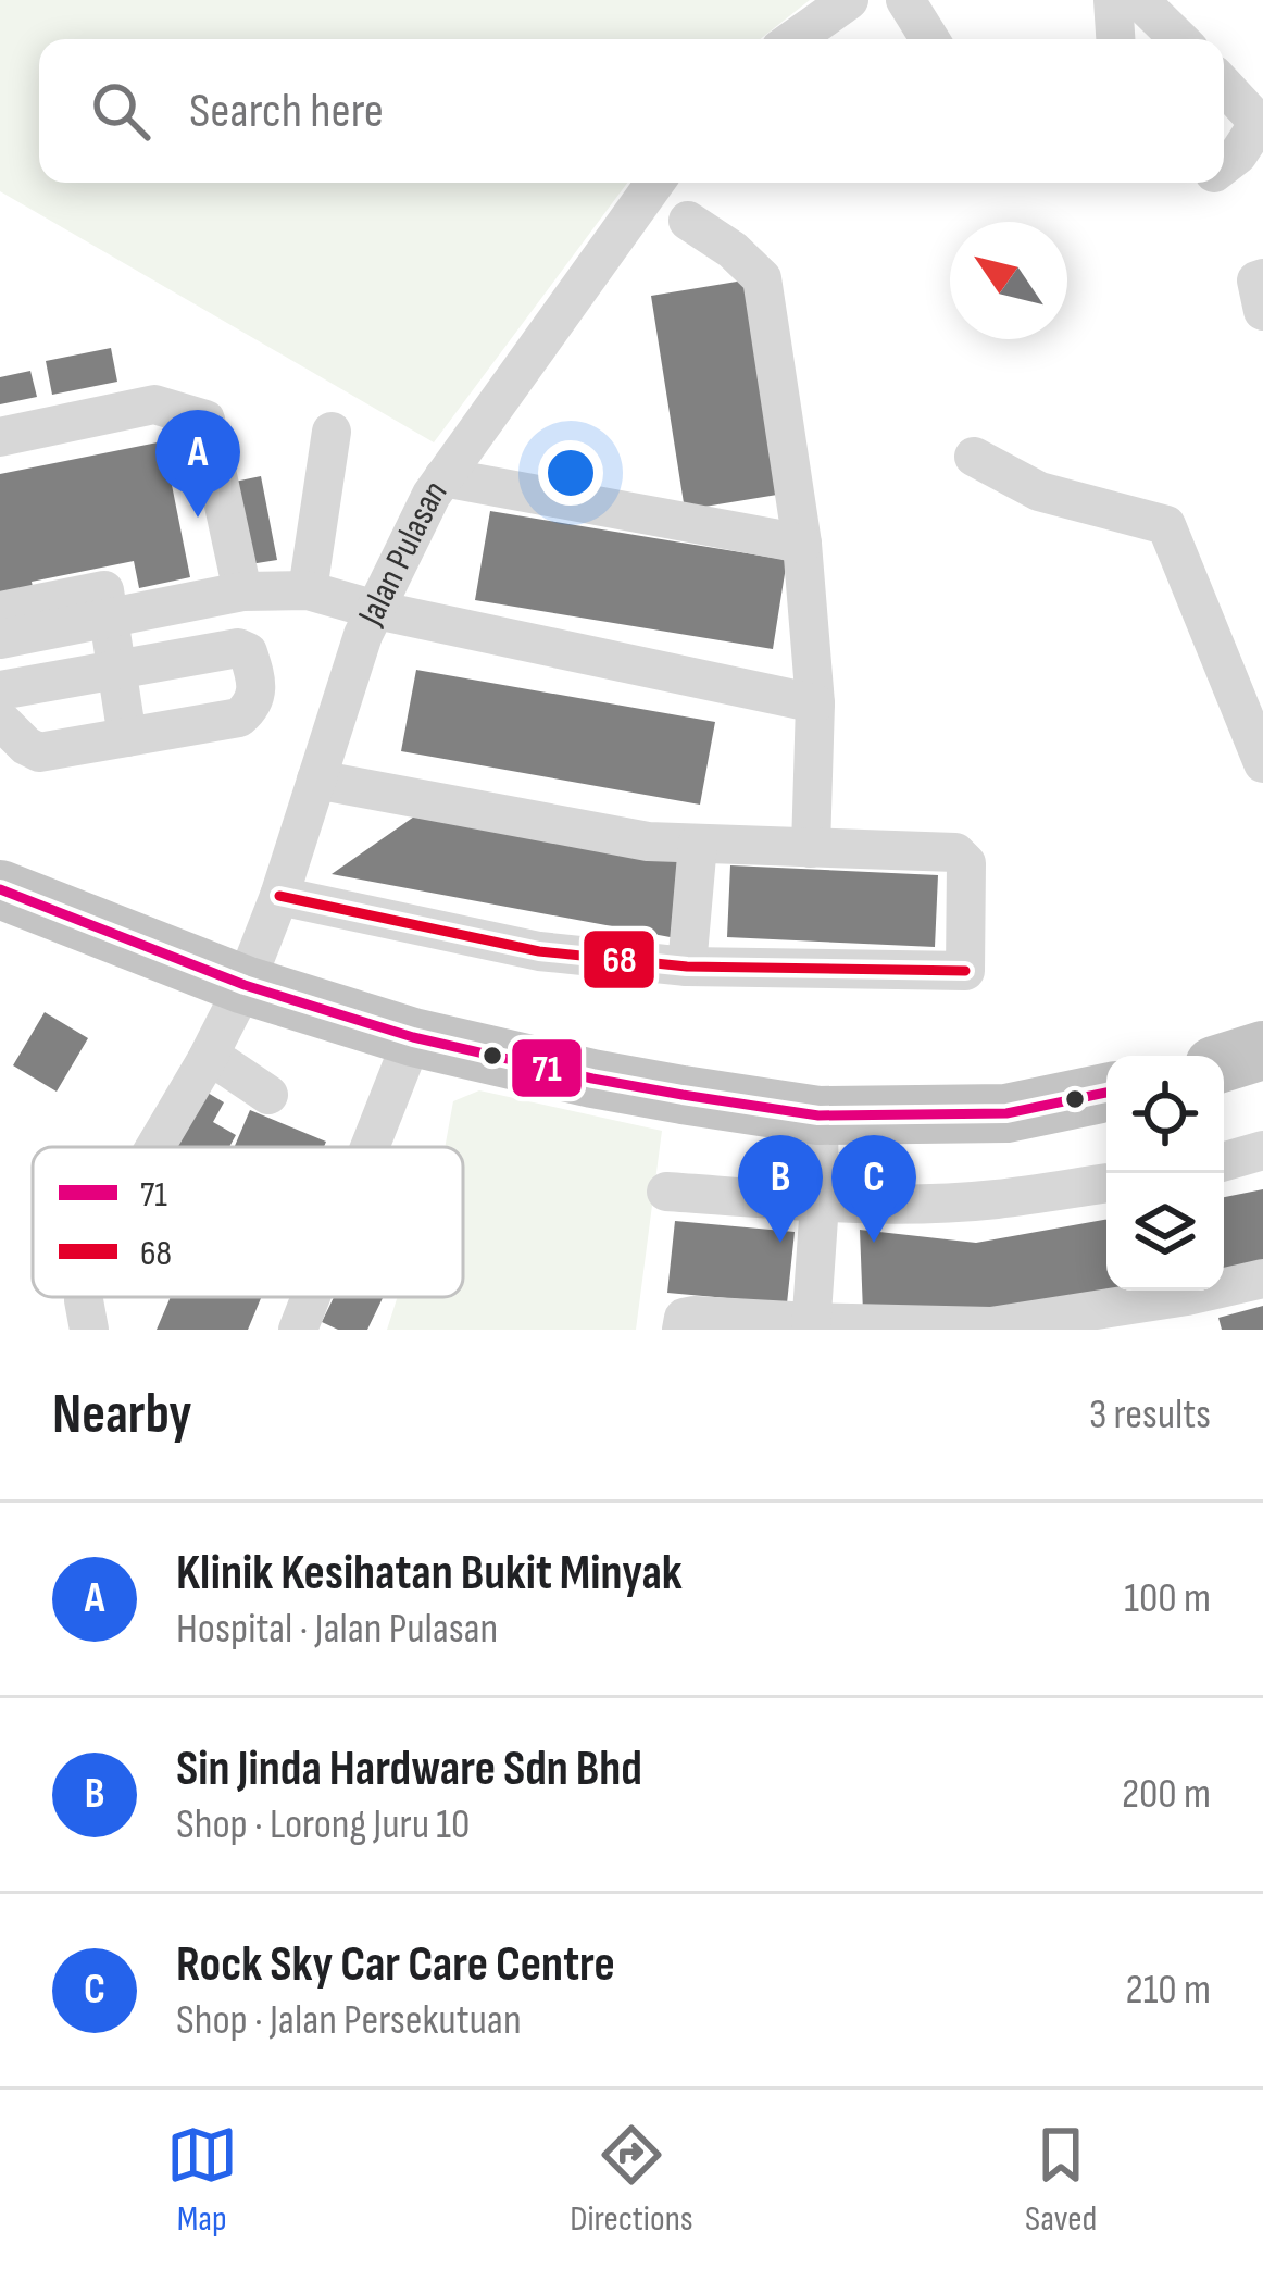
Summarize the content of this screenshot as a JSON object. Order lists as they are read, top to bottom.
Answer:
{
  "streets": {
    "street": ["Jalan Pulasan"]
  },
  "lines": ["transit line 71", "transit line 68"],
  "legend": ["71", "68"],
  "north": "top left",
  "page": {
    "search": "Search here",
    "pins": ["A", "B", "C"],
    "heading": ["Nearby", "3 results"],
    "list": [
      {
        "mark": "A",
        "name": "Klinik Kesihatan Bukit Minyak",
        "note": "Hospital · Jalan Pulasan",
        "value": "100 m"
      },
      {
        "mark": "B",
        "name": "Sin Jinda Hardware Sdn Bhd",
        "note": "Shop · Lorong Juru 10",
        "value": "200 m"
      },
      {
        "mark": "C",
        "name": "Rock Sky Car Care Centre",
        "note": "Shop · Jalan Persekutuan",
        "value": "210 m"
      }
    ],
    "nav": ["Map", "Directions", "Saved"]
  }
}
